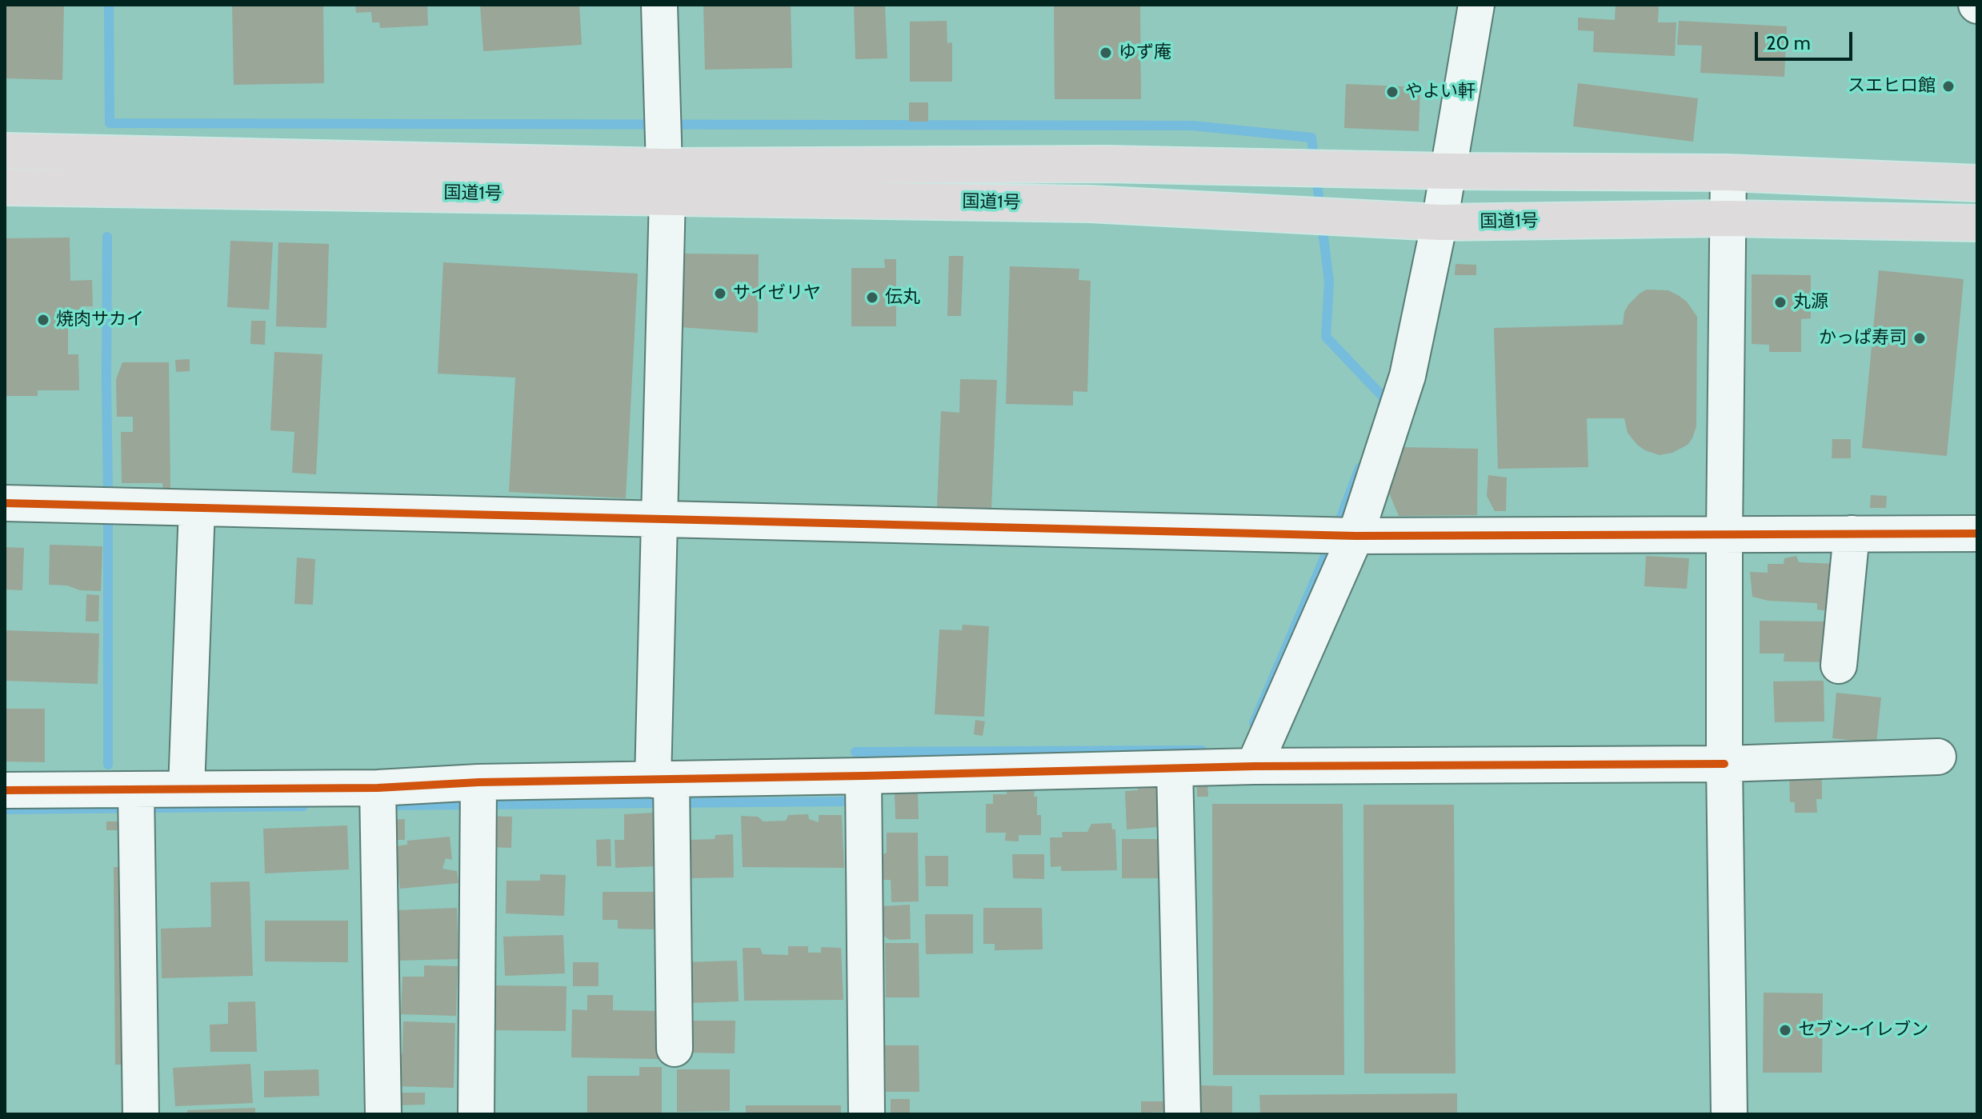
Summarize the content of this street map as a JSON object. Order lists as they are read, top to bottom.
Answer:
{
  "streets": {
    "highway": ["国道1号"]
  },
  "places": [
    "ゆず庵",
    "スエヒロ館",
    "やよい軒",
    "サイゼリヤ",
    "伝丸",
    "丸源",
    "焼肉サカイ",
    "かっぱ寿司",
    "セブン-イレブン"
  ],
  "scale_bar": "20 m"
}
